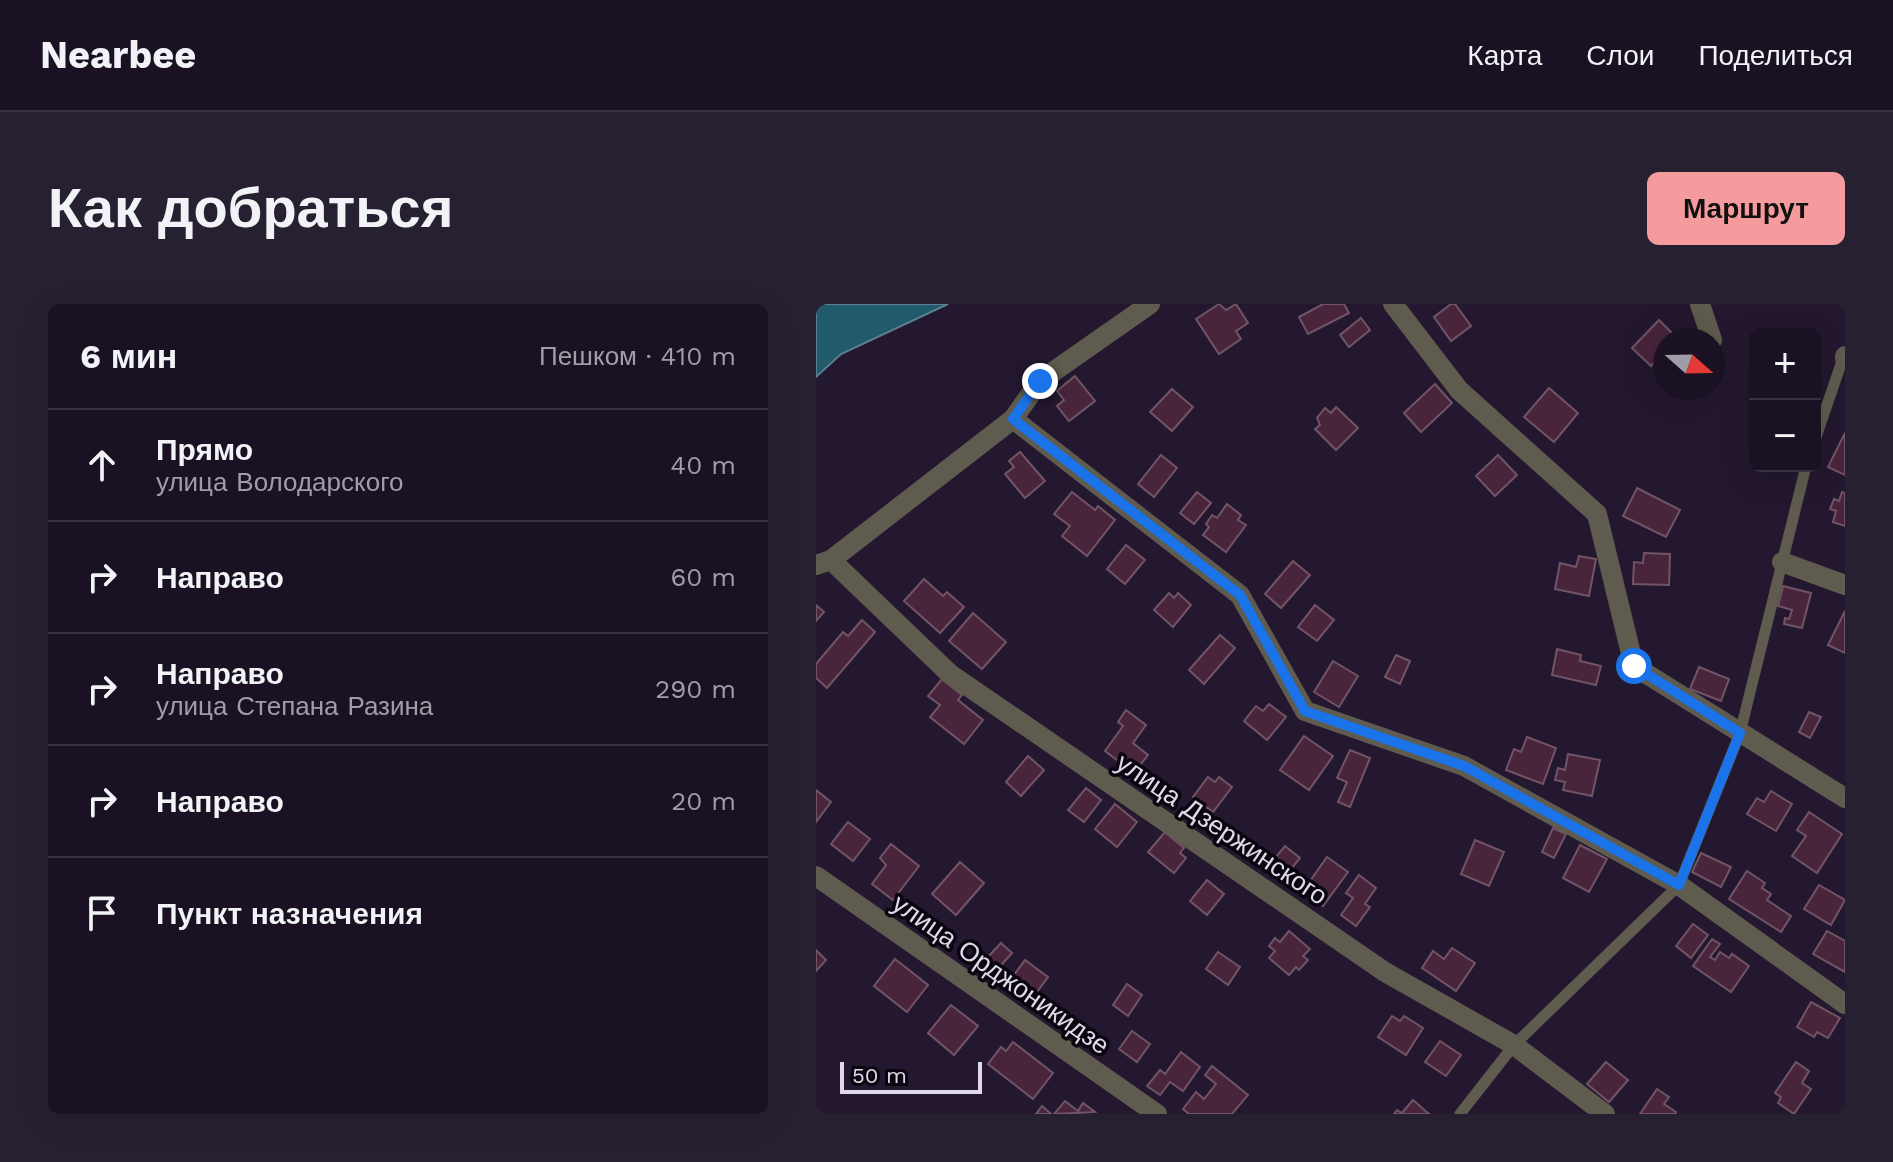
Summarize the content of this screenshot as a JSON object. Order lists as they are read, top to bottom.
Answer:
{
  "streets": {
    "street": ["улица Дзержинского", "улица Орджоникидзе"]
  },
  "scale_bar": "50 m",
  "north": "right",
  "page": {
    "header": "Nearbee",
    "nav": ["Карта", "Слои", "Поделиться"],
    "buttons": "Маршрут",
    "title": "Как добраться",
    "heading": ["6 мин", "Пешком · 410 m"],
    "map_buttons": ["+", "−"],
    "list": [
      ["Прямо", "улица Володарского", "40 m"],
      ["Направо", "60 m"],
      ["Направо", "улица Степана Разина", "290 m"],
      ["Направо", "20 m"],
      "Пункт назначения"
    ],
    "scale": "50 m"
  }
}
